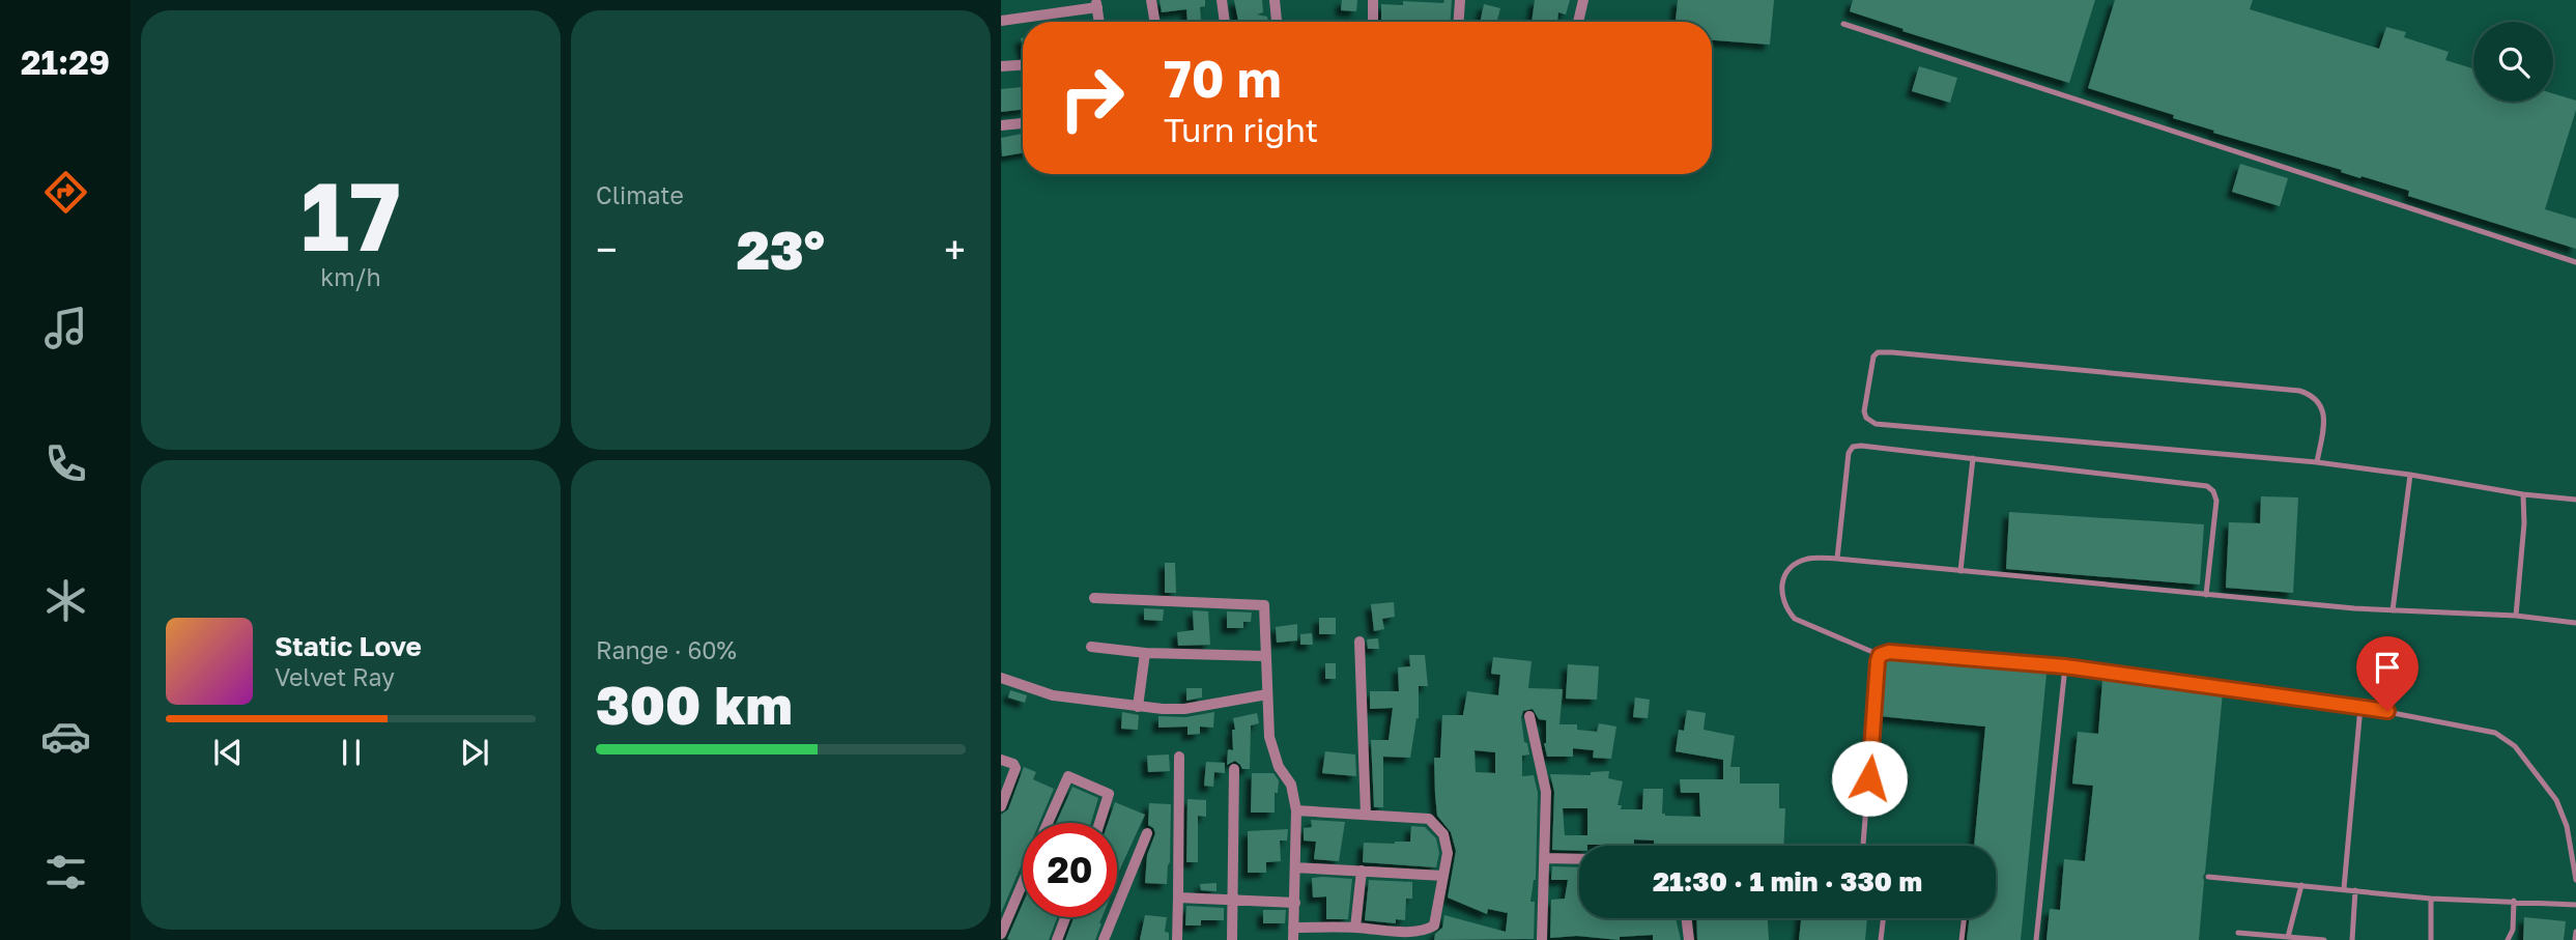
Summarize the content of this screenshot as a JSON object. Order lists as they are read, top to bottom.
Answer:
{
  "page": {
    "tabs": "21:29",
    "tile": [
      ["17", "km/h"],
      "Climate",
      ["Range · 60%", "300 km"]
    ],
    "turn": ["70 m", "Turn right"],
    "heat": ["−", "23°", "+"],
    "song": ["Static Love", "Velvet Ray"],
    "limit": "20",
    "trip": "21:30 · 1 min · 330 m"
  }
}
